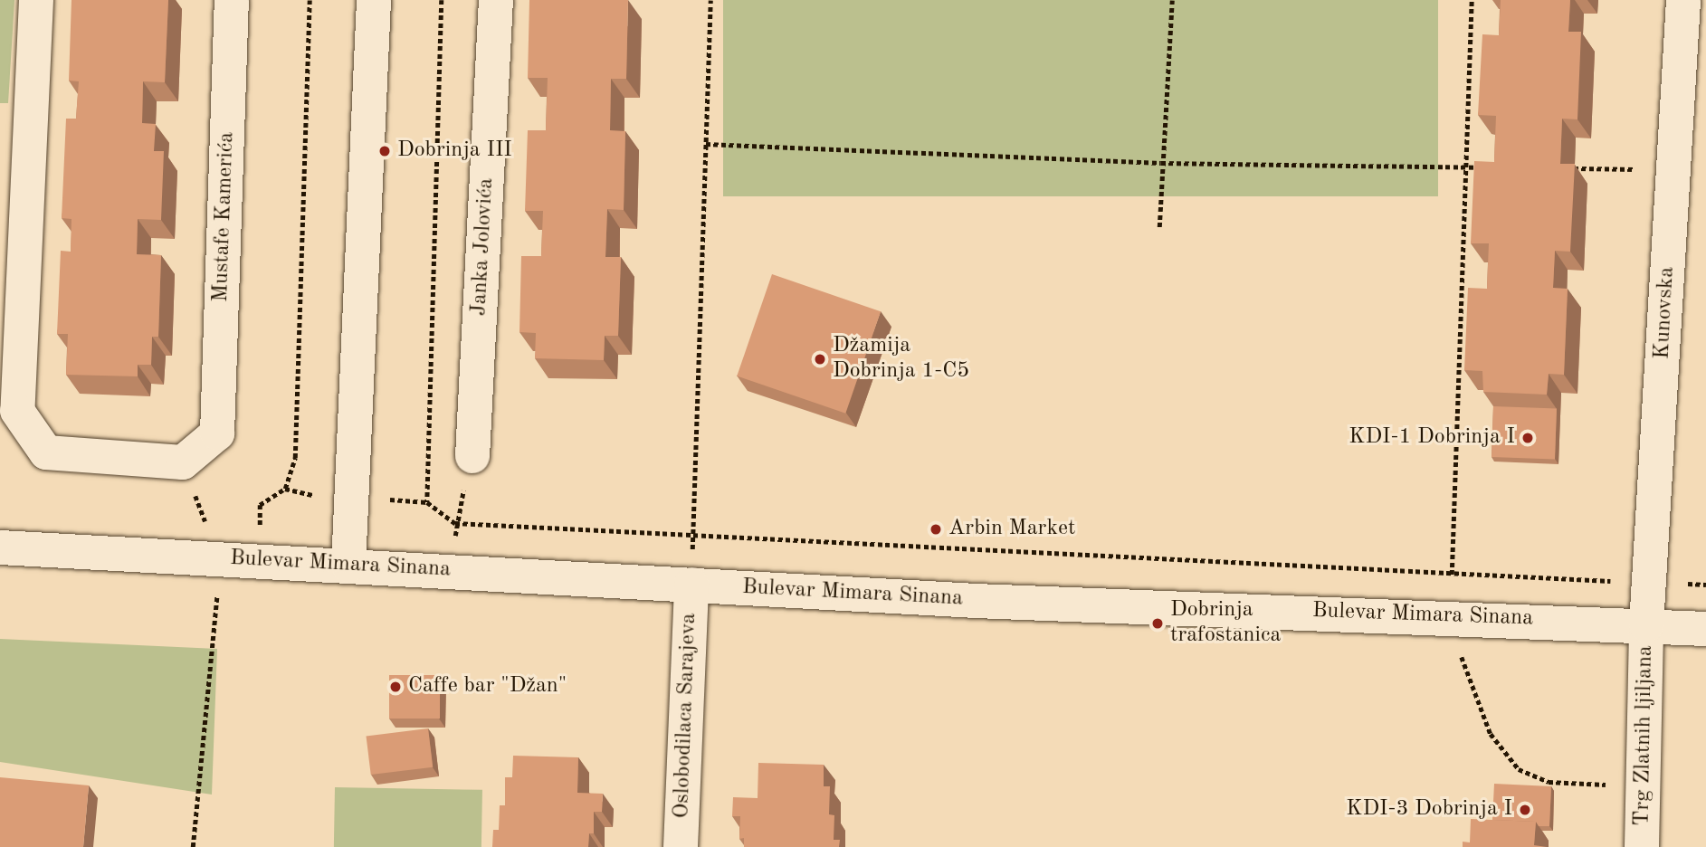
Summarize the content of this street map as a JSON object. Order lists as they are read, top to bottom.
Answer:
{
  "streets": {
    "street": [
      "Mustafe Kamerića",
      "Janka Jolovića",
      "Kunovska",
      "Bulevar Mimara Sinana",
      "Oslobodilaca Sarajeva",
      "Trg Zlatnih ljiljana"
    ]
  },
  "crossings": [
    ["Kunovska", "Bulevar Mimara Sinana"],
    ["Kunovska", "Trg Zlatnih ljiljana"],
    ["Bulevar Mimara Sinana", "Oslobodilaca Sarajeva"],
    ["Bulevar Mimara Sinana", "Trg Zlatnih ljiljana"]
  ],
  "places": [
    "Dobrinja III",
    "Džamija Dobrinja 1-C5",
    "KDI-1 Dobrinja I",
    "Arbin Market",
    "Dobrinja trafostanica",
    "Caffe bar \"Džan\"",
    "KDI-3 Dobrinja I"
  ]
}
